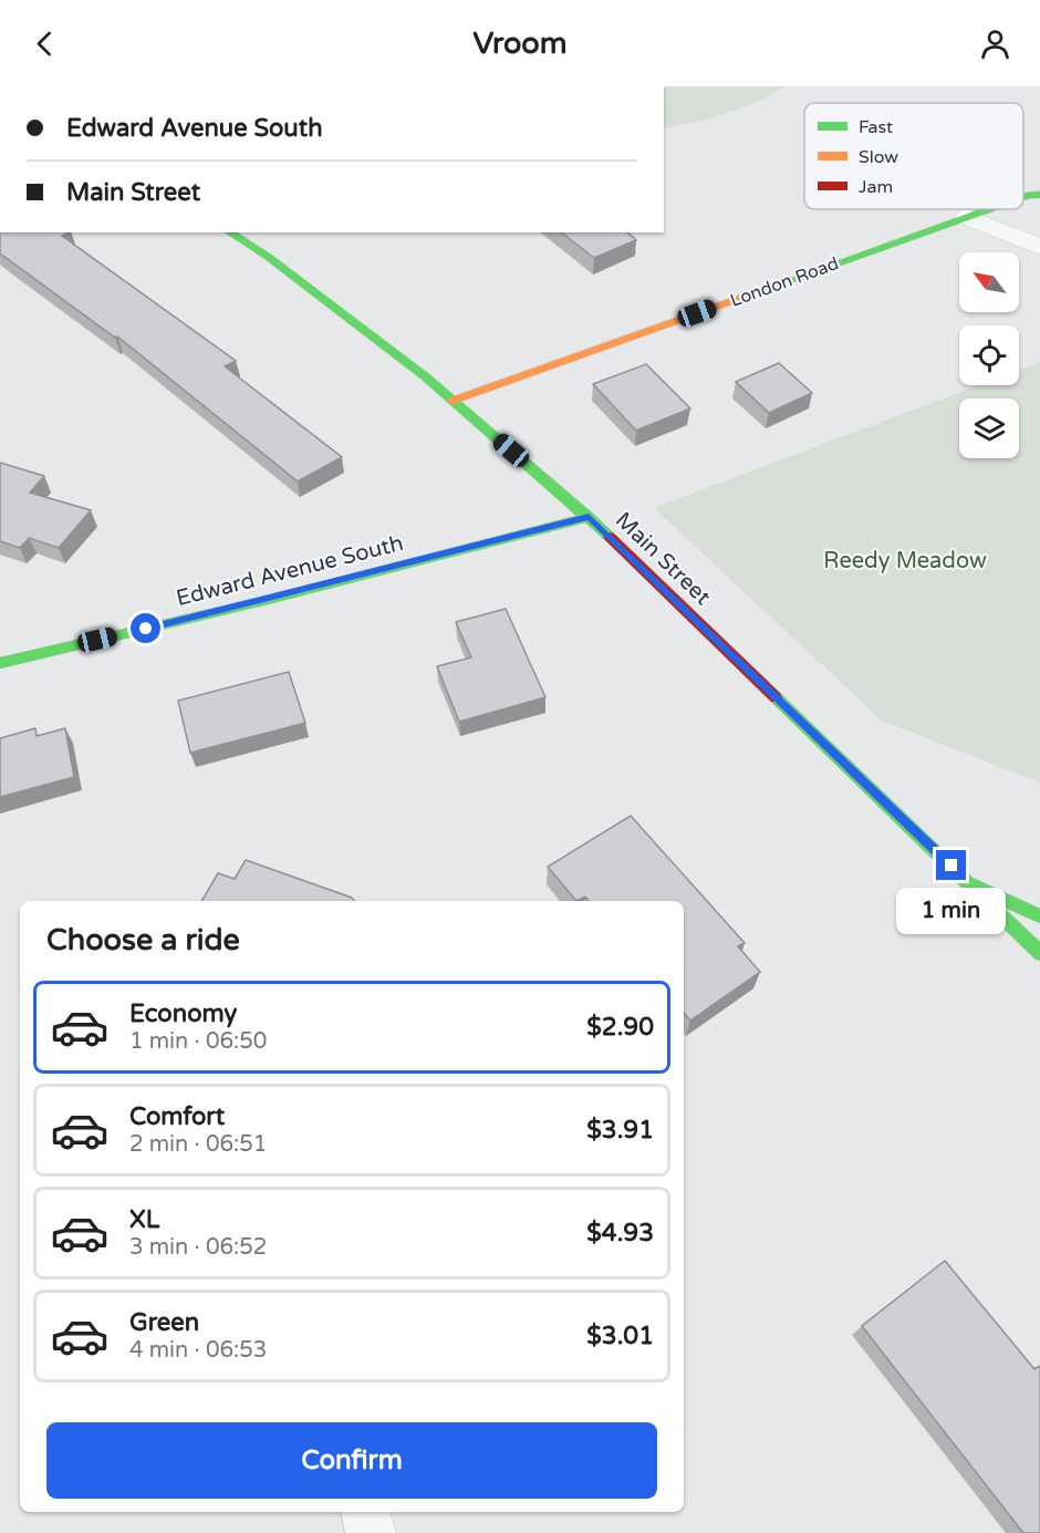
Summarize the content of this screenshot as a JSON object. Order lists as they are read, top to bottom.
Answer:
{
  "streets": {
    "main road": ["London Road", "Main Street", "Edward Avenue South"]
  },
  "crossings": [
    ["London Road", "Main Street"],
    ["Main Street", "Edward Avenue South"]
  ],
  "parks": ["Reedy Meadow"],
  "legend": ["Fast", "Slow", "Jam"],
  "north": "top left",
  "page": {
    "header": "Vroom",
    "banner": ["Edward Avenue South", "Main Street"],
    "bubble": "1 min",
    "heading": "Choose a ride",
    "list": [
      {
        "name": "Economy",
        "note": "1 min · 06:50",
        "value": "$2.90"
      },
      {
        "name": "Comfort",
        "note": "2 min · 06:51",
        "value": "$3.91"
      },
      {
        "name": "XL",
        "note": "3 min · 06:52",
        "value": "$4.93"
      },
      {
        "name": "Green",
        "note": "4 min · 06:53",
        "value": "$3.01"
      }
    ],
    "buttons": "Confirm"
  }
}
